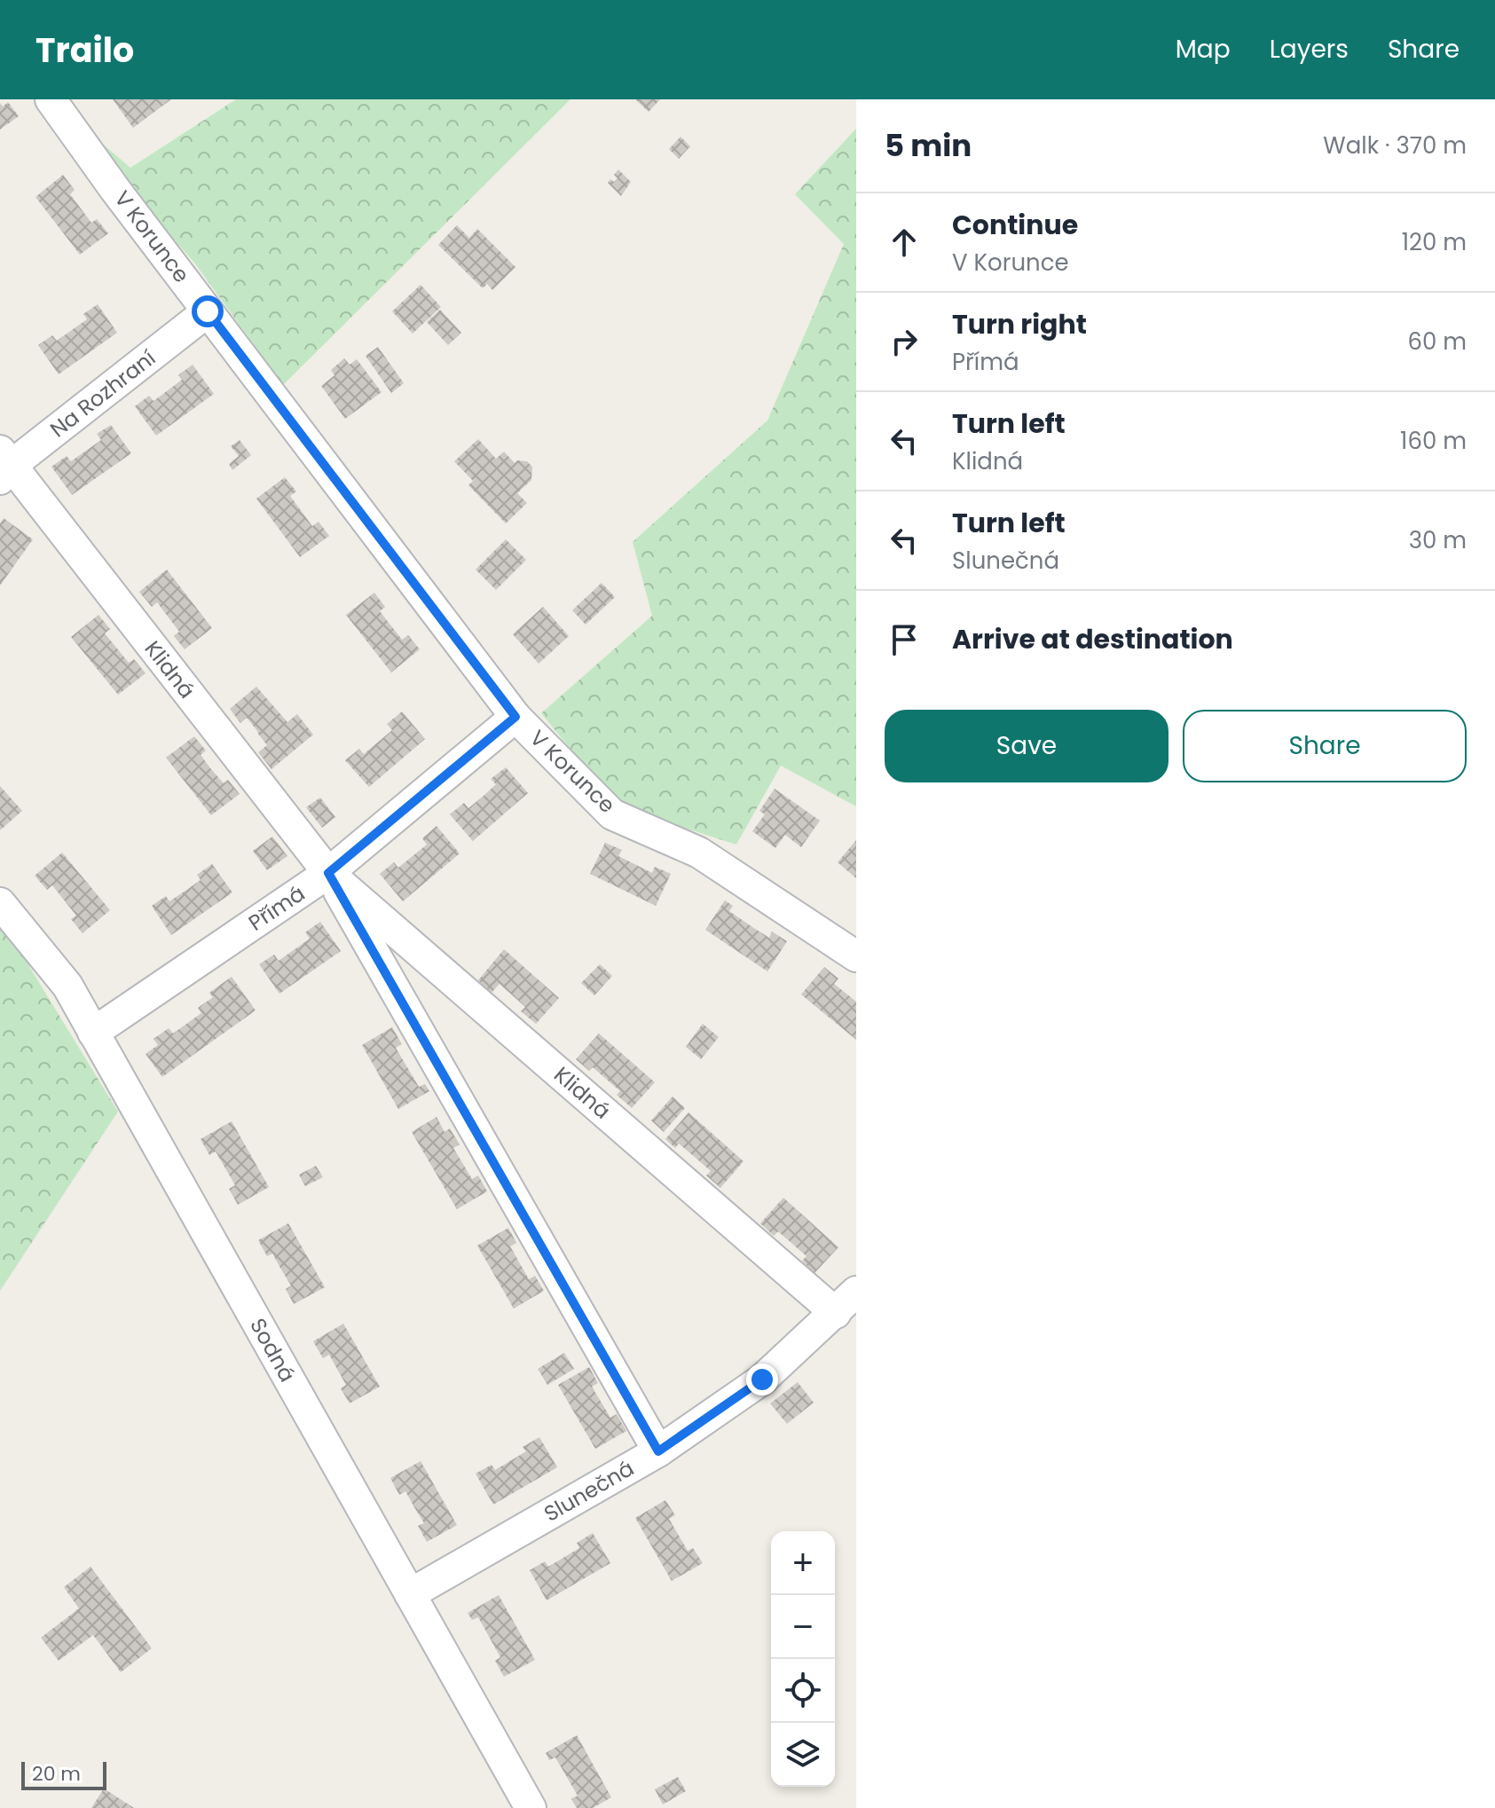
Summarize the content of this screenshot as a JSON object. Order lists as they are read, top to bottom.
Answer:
{
  "streets": {
    "street": [
      "V Korunce",
      "Na Rozhraní",
      "Klidná",
      "Přímá",
      "Sodná",
      "Slunečná"
    ]
  },
  "crossings": [
    ["V Korunce", "Na Rozhraní"],
    ["V Korunce", "Přímá"],
    ["Na Rozhraní", "Klidná"],
    ["Klidná", "Přímá"],
    ["Klidná", "Slunečná"],
    ["Přímá", "Sodná"],
    ["Sodná", "Slunečná"]
  ],
  "scale_bar": "20 m",
  "page": {
    "header": "Trailo",
    "nav": ["Map", "Layers", "Share"],
    "heading": ["5 min", "Walk · 370 m"],
    "list": [
      ["Continue", "V Korunce", "120 m"],
      ["Turn right", "Přímá", "60 m"],
      ["Turn left", "Klidná", "160 m"],
      ["Turn left", "Slunečná", "30 m"],
      "Arrive at destination"
    ],
    "buttons": ["Save", "Share"],
    "map_buttons": ["+", "−"],
    "scale": "20 m"
  }
}
